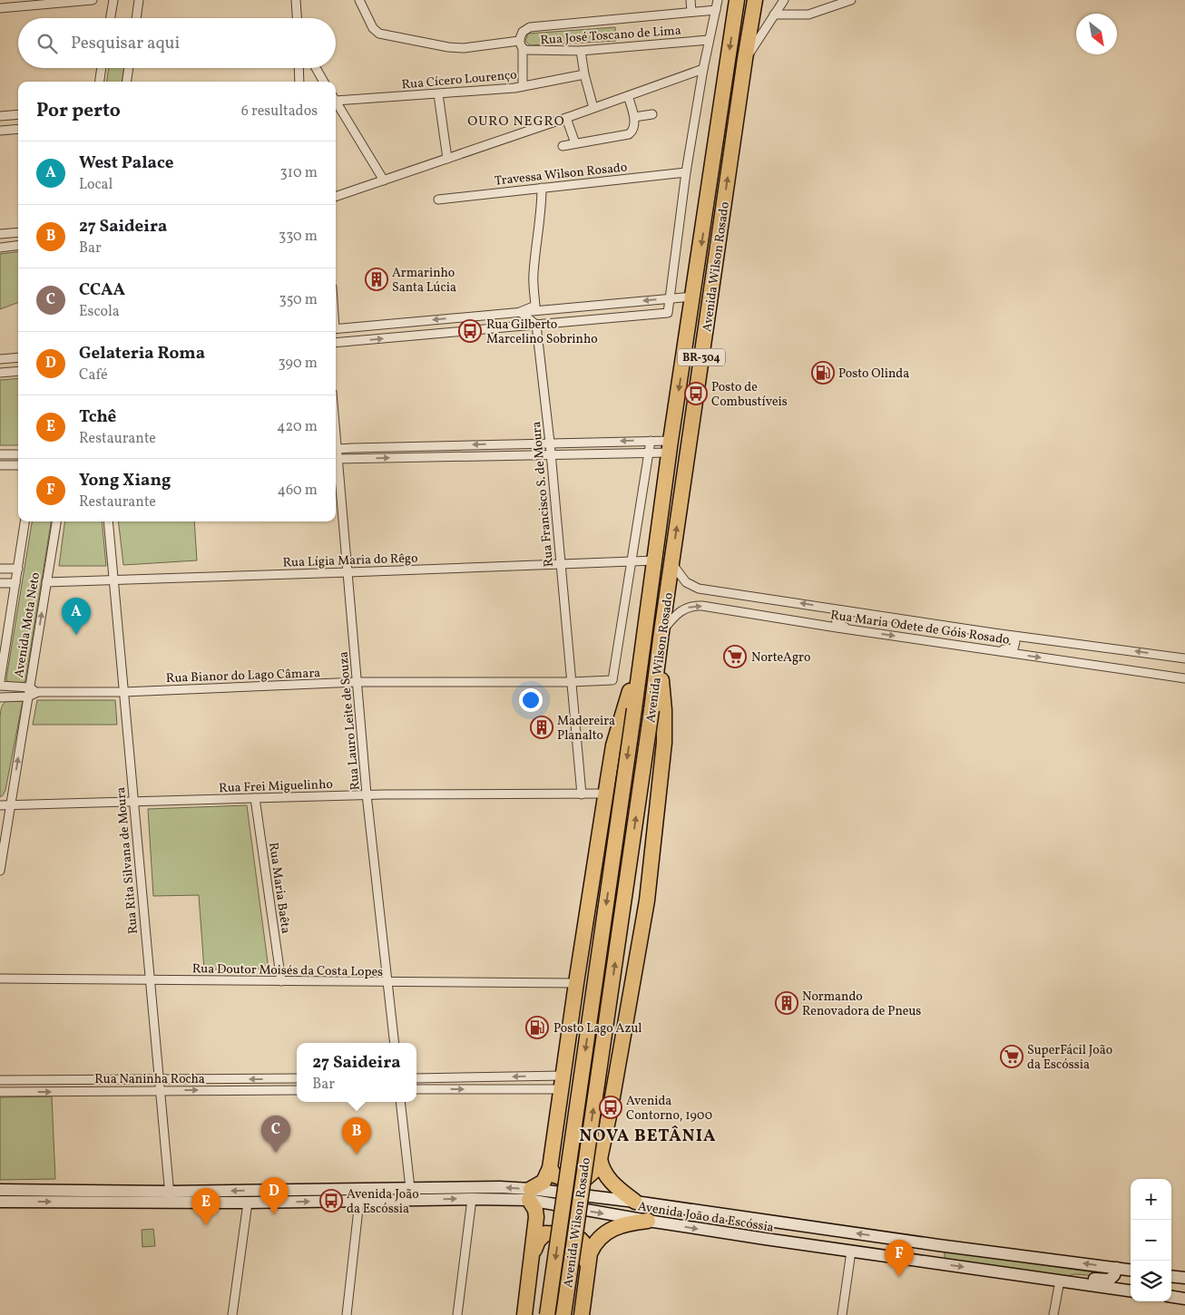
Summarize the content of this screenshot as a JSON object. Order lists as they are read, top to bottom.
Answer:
{
  "streets": {
    "highway": ["Avenida Wilson Rosado", "BR-304"],
    "main road": ["Avenida João da Escóssia"],
    "street": [
      "Rua José Toscano de Lima",
      "Rua Cícero Lourenço",
      "Travessa Wilson Rosado",
      "Rua Francisco S. de Moura",
      "Rua Lígia Maria do Rêgo",
      "Avenida Mota Neto",
      "Rua Maria Odete de Góis Rosado",
      "Rua Bianor do Lago Câmara",
      "Rua Lauro Leite de Souza",
      "Rua Frei Miguelinho",
      "Rua Rita Silvana de Moura",
      "Rua Maria Baêta",
      "Rua Doutor Moisés da Costa Lopes",
      "Rua Naninha Rocha"
    ]
  },
  "crossings": [
    ["Avenida Wilson Rosado", "Rua Lígia Maria do Rêgo"],
    ["Avenida Wilson Rosado", "Rua Maria Odete de Góis Rosado"],
    ["Rua Francisco S. de Moura", "Rua Lígia Maria do Rêgo"],
    ["Rua Francisco S. de Moura", "Rua Bianor do Lago Câmara"],
    ["Rua Francisco S. de Moura", "Rua Frei Miguelinho"],
    ["Rua Lígia Maria do Rêgo", "Avenida Mota Neto"],
    ["Rua Lígia Maria do Rêgo", "Rua Bianor do Lago Câmara"],
    ["Rua Lígia Maria do Rêgo", "Rua Lauro Leite de Souza"],
    ["Rua Lígia Maria do Rêgo", "Rua Rita Silvana de Moura"],
    ["Avenida Mota Neto", "Rua Bianor do Lago Câmara"],
    ["Avenida Mota Neto", "Rua Frei Miguelinho"],
    ["Rua Bianor do Lago Câmara", "Rua Lauro Leite de Souza"],
    ["Rua Bianor do Lago Câmara", "Rua Rita Silvana de Moura"],
    ["Rua Lauro Leite de Souza", "Rua Frei Miguelinho"],
    ["Rua Lauro Leite de Souza", "Rua Doutor Moisés da Costa Lopes"],
    ["Rua Frei Miguelinho", "Rua Rita Silvana de Moura"],
    ["Rua Frei Miguelinho", "Rua Maria Baêta"],
    ["Rua Rita Silvana de Moura", "Rua Doutor Moisés da Costa Lopes"],
    ["Rua Rita Silvana de Moura", "Rua Naninha Rocha"],
    ["Rua Rita Silvana de Moura", "Avenida João da Escóssia"],
    ["Rua Maria Baêta", "Rua Doutor Moisés da Costa Lopes"]
  ],
  "districts": ["OURO NEGRO", "NOVA BETÂNIA"],
  "places": {
    "building": ["Armarinho Santa Lúcia", "Madereira Planalto", "Normando Renovadora de Pneus"],
    "bus stop": [
      "Rua Gilberto Marcelino Sobrinho",
      "Posto de Combustíveis",
      "Avenida Contorno, 1900",
      "Avenida João da Escóssia"
    ],
    "fuel station": ["Posto Olinda", "Posto Lago Azul"],
    "supermarket": ["NorteAgro", "SuperFácil João da Escóssia"]
  },
  "north": "bottom right",
  "page": {
    "search": "Pesquisar aqui",
    "heading": ["Por perto", "6 resultados"],
    "list": [
      {
        "mark": "A",
        "name": "West Palace",
        "note": "Local",
        "value": "310 m"
      },
      {
        "mark": "B",
        "name": "27 Saideira",
        "note": "Bar",
        "value": "330 m"
      },
      {
        "mark": "C",
        "name": "CCAA",
        "note": "Escola",
        "value": "350 m"
      },
      {
        "mark": "D",
        "name": "Gelateria Roma",
        "note": "Café",
        "value": "390 m"
      },
      {
        "mark": "E",
        "name": "Tchê",
        "note": "Restaurante",
        "value": "420 m"
      },
      {
        "mark": "F",
        "name": "Yong Xiang",
        "note": "Restaurante",
        "value": "460 m"
      }
    ],
    "pins": [
      "A",
      "C",
      "B",
      "D",
      "E",
      "F"
    ],
    "popup": ["27 Saideira", "Bar"],
    "map_buttons": ["+", "−"]
  }
}
